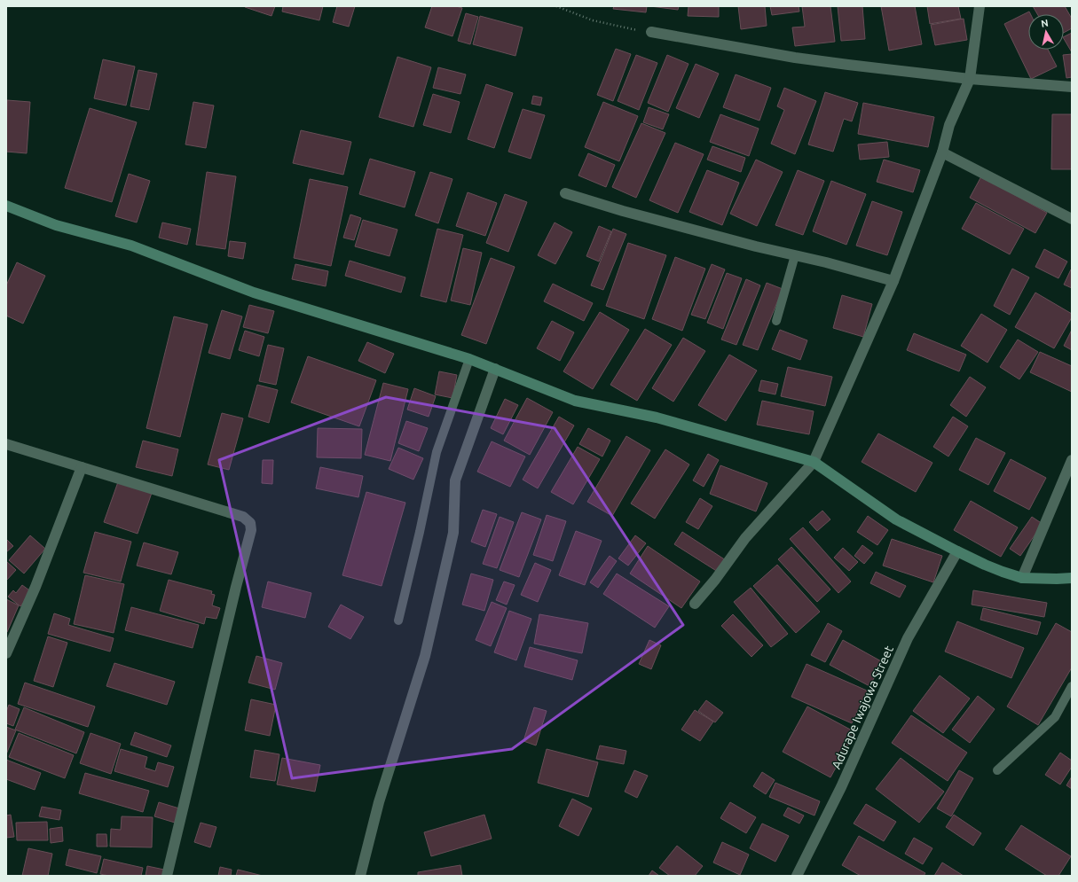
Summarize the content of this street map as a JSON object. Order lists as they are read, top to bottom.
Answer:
{
  "streets": {
    "street": ["Adurape Iwajowa Street"]
  },
  "north": "top"
}
